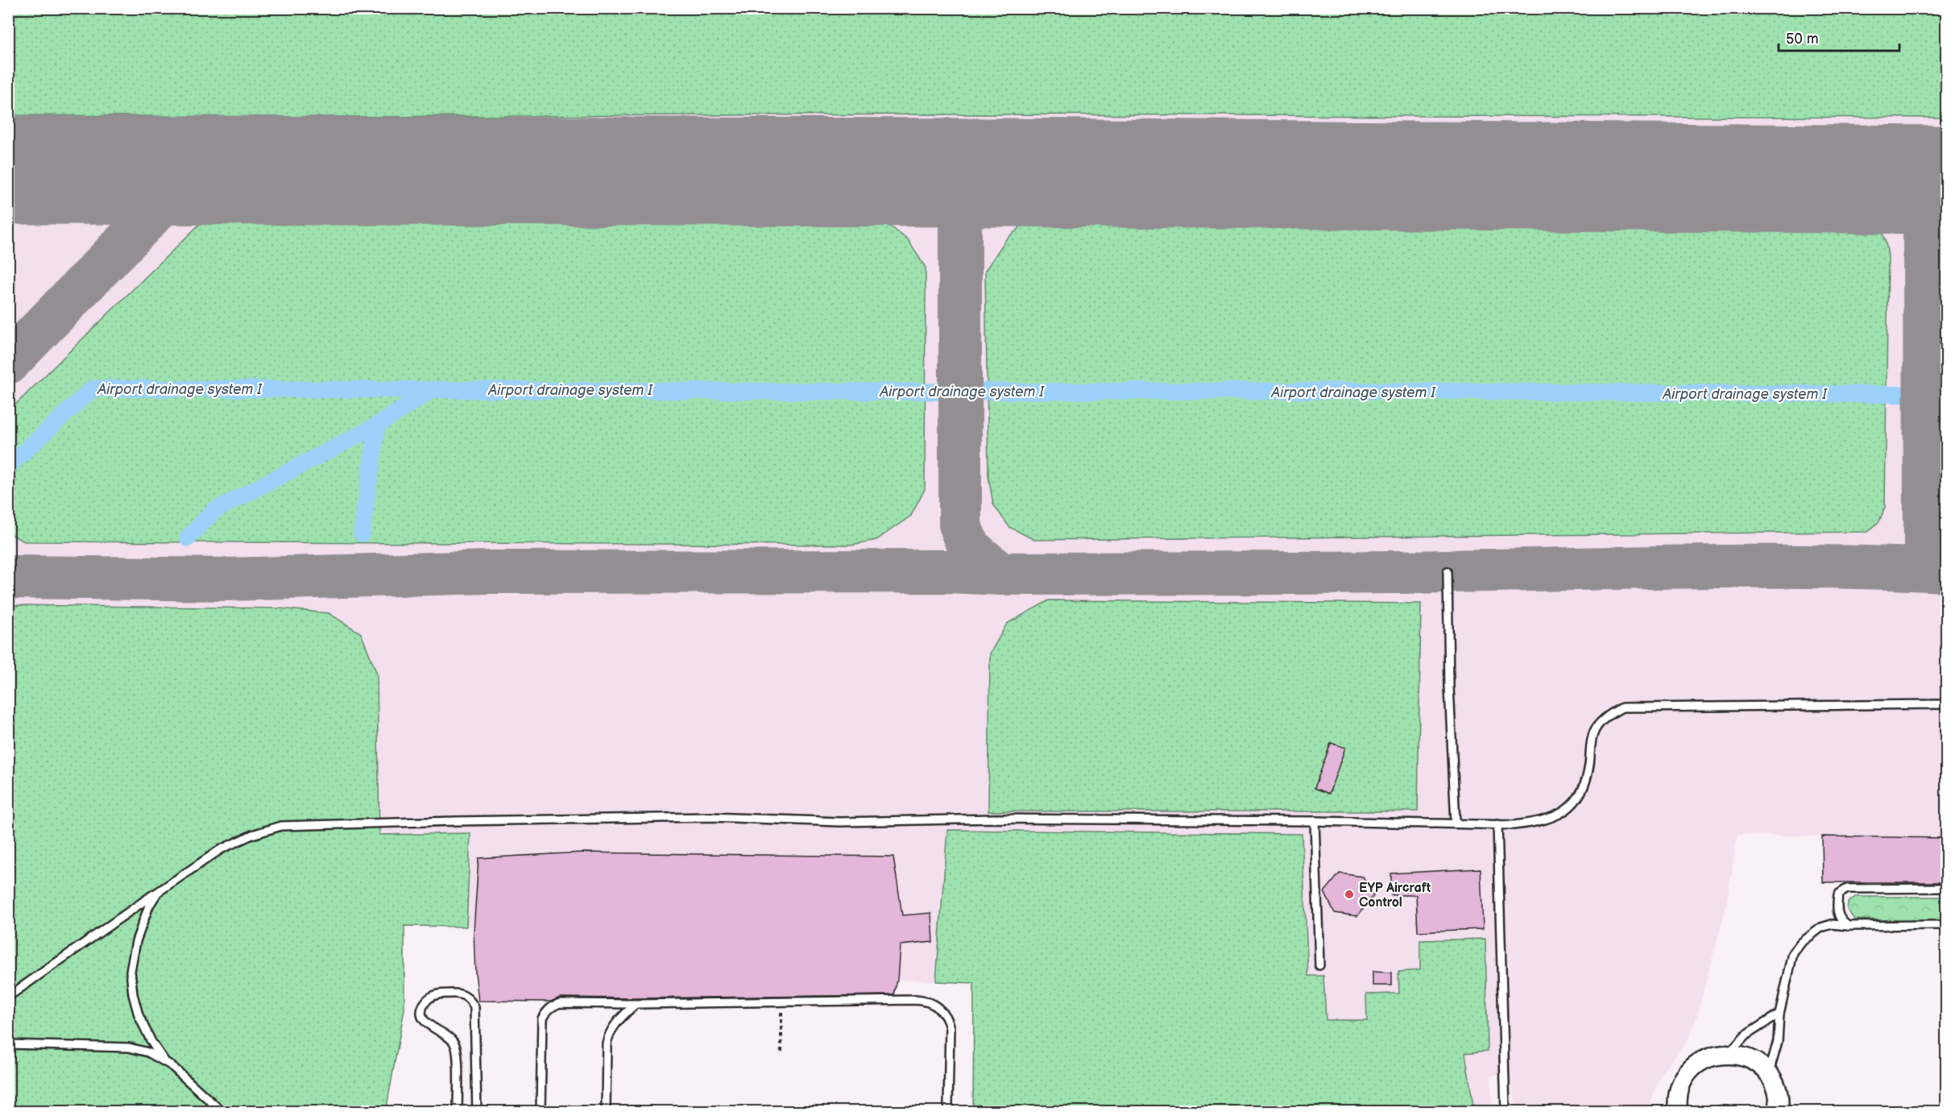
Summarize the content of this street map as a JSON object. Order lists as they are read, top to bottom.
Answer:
{
  "water": ["Airport drainage system I"],
  "places": ["EYP Aircraft Control"],
  "scale_bar": "50 m"
}
